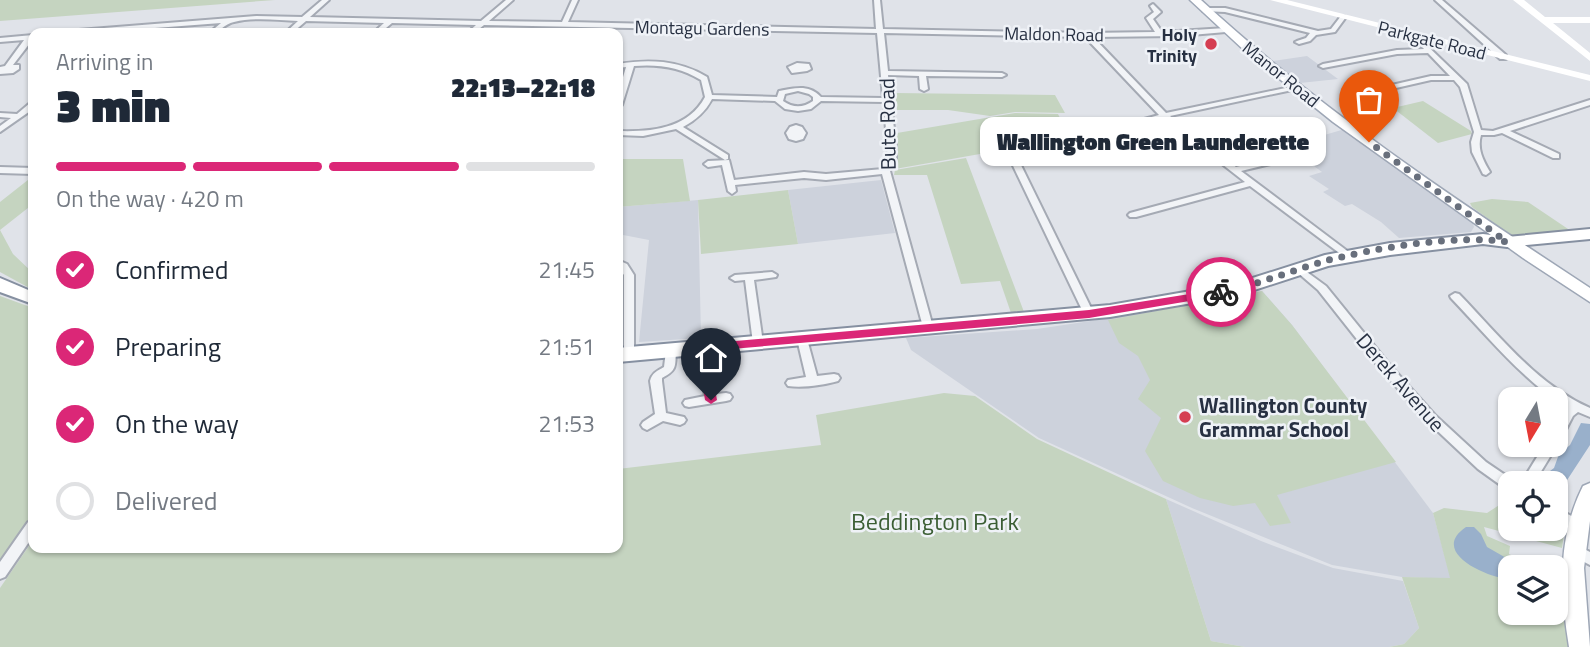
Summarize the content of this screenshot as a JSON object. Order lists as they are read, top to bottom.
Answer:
{
  "streets": {
    "main road": ["Manor Road"],
    "street": [
      "Montagu Gardens",
      "Maldon Road",
      "Parkgate Road",
      "Bute Road",
      "Derek Avenue"
    ]
  },
  "crossings": [
    ["Montagu Gardens", "Maldon Road"],
    ["Montagu Gardens", "Bute Road"],
    ["Maldon Road", "Manor Road"],
    ["Maldon Road", "Bute Road"]
  ],
  "parks": ["Beddington Park"],
  "places": ["Holy Trinity", "Wallington Green Launderette", "Wallington County Grammar School"],
  "north": "bottom",
  "page": {
    "heading": ["3 min", "Arriving in", "22:13–22:18"],
    "bubble": "Wallington Green Launderette",
    "bar": "On the way · 420 m",
    "list": [
      ["Confirmed", "21:45"],
      ["Preparing", "21:51"],
      ["On the way", "21:53"],
      "Delivered"
    ]
  }
}
